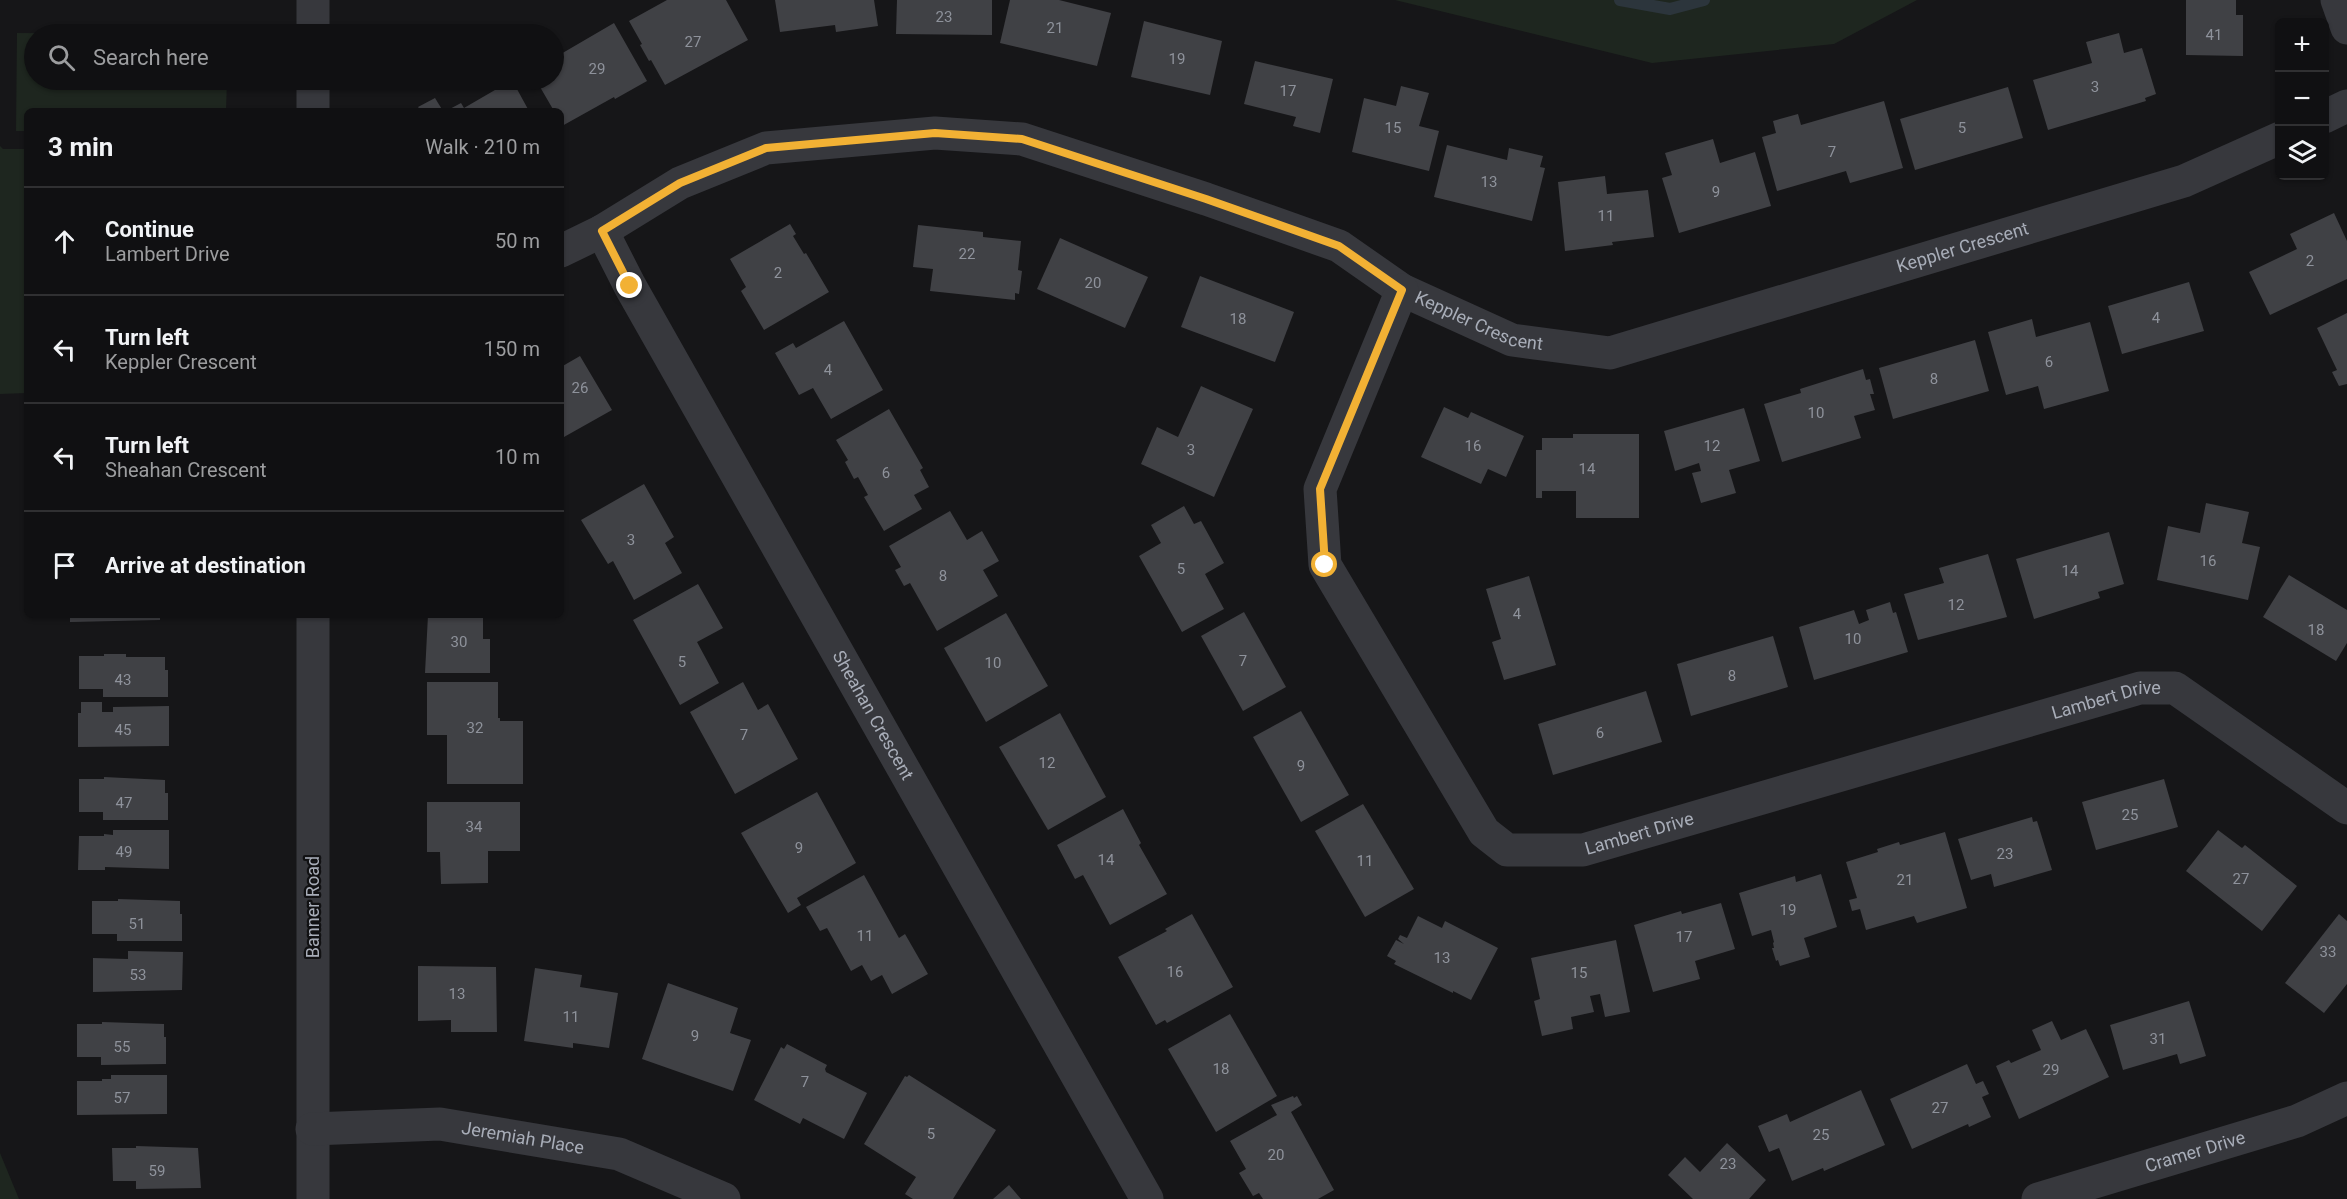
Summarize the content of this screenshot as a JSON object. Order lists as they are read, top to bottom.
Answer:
{
  "streets": {
    "street": [
      "Keppler Crescent",
      "Lambert Drive",
      "Sheahan Crescent",
      "Banner Road",
      "Jeremiah Place",
      "Cramer Drive"
    ]
  },
  "crossings": [
    ["Keppler Crescent", "Lambert Drive"],
    ["Keppler Crescent", "Sheahan Crescent"],
    ["Banner Road", "Jeremiah Place"]
  ],
  "house_numbers": [
    "23",
    "21",
    "41",
    "27",
    "19",
    "29",
    "3",
    "17",
    "15",
    "5",
    "7",
    "13",
    "9",
    "11",
    "22",
    "2",
    "2",
    "20",
    "4",
    "18",
    "6",
    "4",
    "8",
    "26",
    "10",
    "16",
    "12",
    "3",
    "14",
    "6",
    "3",
    "16",
    "5",
    "14",
    "8",
    "12",
    "4",
    "18",
    "10",
    "30",
    "7",
    "5",
    "10",
    "8",
    "43",
    "32",
    "45",
    "6",
    "7",
    "12",
    "9",
    "47",
    "25",
    "34",
    "9",
    "49",
    "23",
    "14",
    "11",
    "27",
    "21",
    "19",
    "51",
    "11",
    "17",
    "33",
    "13",
    "16",
    "15",
    "53",
    "13",
    "11",
    "9",
    "31",
    "55",
    "18",
    "29",
    "7",
    "57",
    "27",
    "5",
    "25",
    "20",
    "23",
    "59"
  ],
  "page": {
    "map_buttons": ["+", "−"],
    "search": "Search here",
    "heading": ["3 min", "Walk · 210 m"],
    "list": [
      ["Continue", "Lambert Drive", "50 m"],
      ["Turn left", "Keppler Crescent", "150 m"],
      ["Turn left", "Sheahan Crescent", "10 m"],
      "Arrive at destination"
    ]
  }
}
